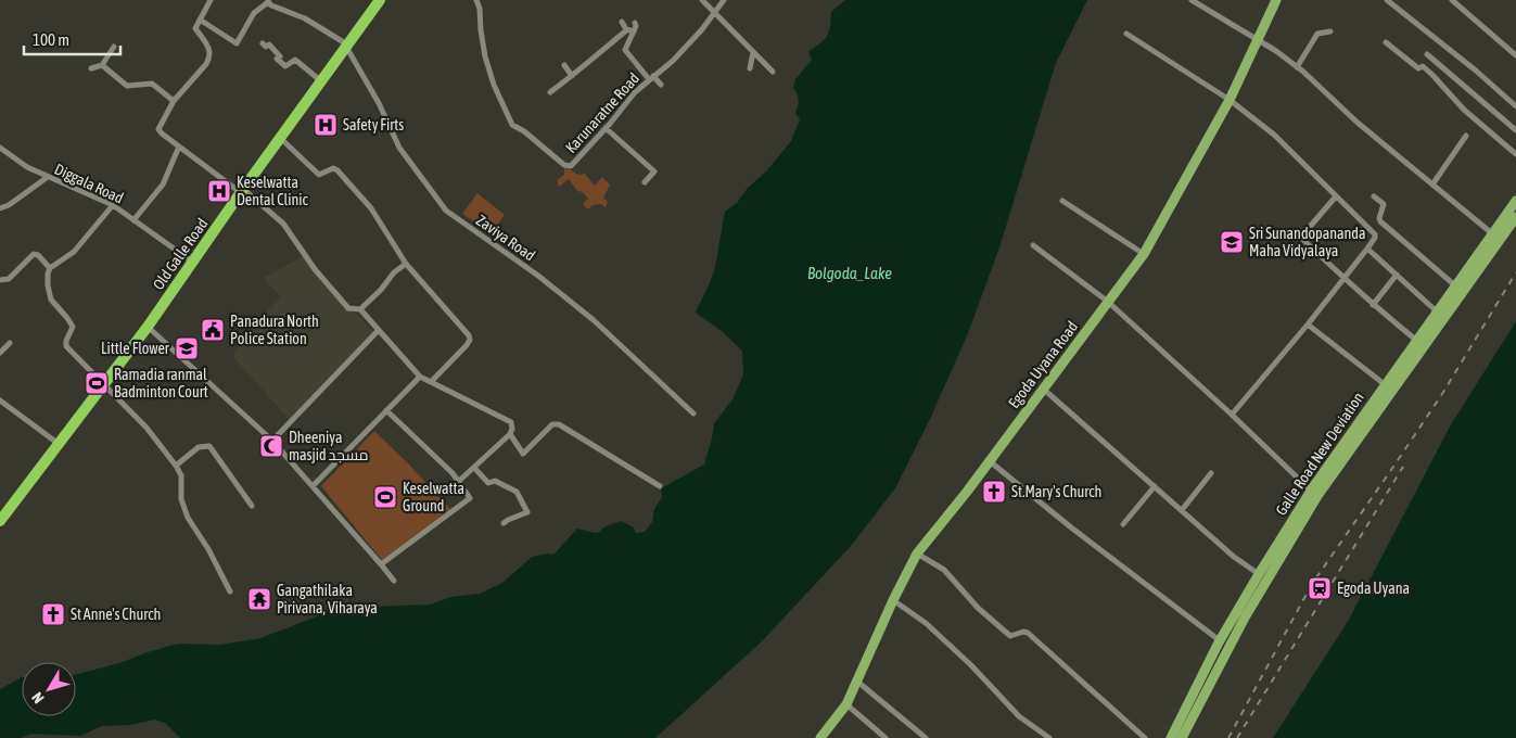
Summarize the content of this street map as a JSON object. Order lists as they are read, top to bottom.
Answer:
{
  "streets": {
    "highway": ["Old Galle Road"],
    "main road": ["Egoda Uyana Road", "Galle Road New Deviation"],
    "street": ["Karunaratne Road", "Diggala Road", "Zaviya Road"]
  },
  "crossings": [
    ["Diggala Road", "Old Galle Road"],
    ["Zaviya Road", "Old Galle Road"]
  ],
  "water": ["Bolgoda_Lake"],
  "places": {
    "hospital": ["Safety Firts", "Keselwatta Dental Clinic"],
    "school or university": ["Sri Sunandopananda Maha Vidyalaya", "Little Flower"],
    "public building": ["Panadura North Police Station"],
    "sports": ["Ramadia ranmal Badminton Court", "Keselwatta Ground"],
    "mosque": ["Dheeniya masjid مسجد"],
    "church": ["St.Mary's Church", "St Anne's Church"],
    "station": ["Egoda Uyana"],
    "temple": ["Gangathilaka Pirivana, Viharaya"]
  },
  "scale_bar": "100 m",
  "north": "bottom left"
}
